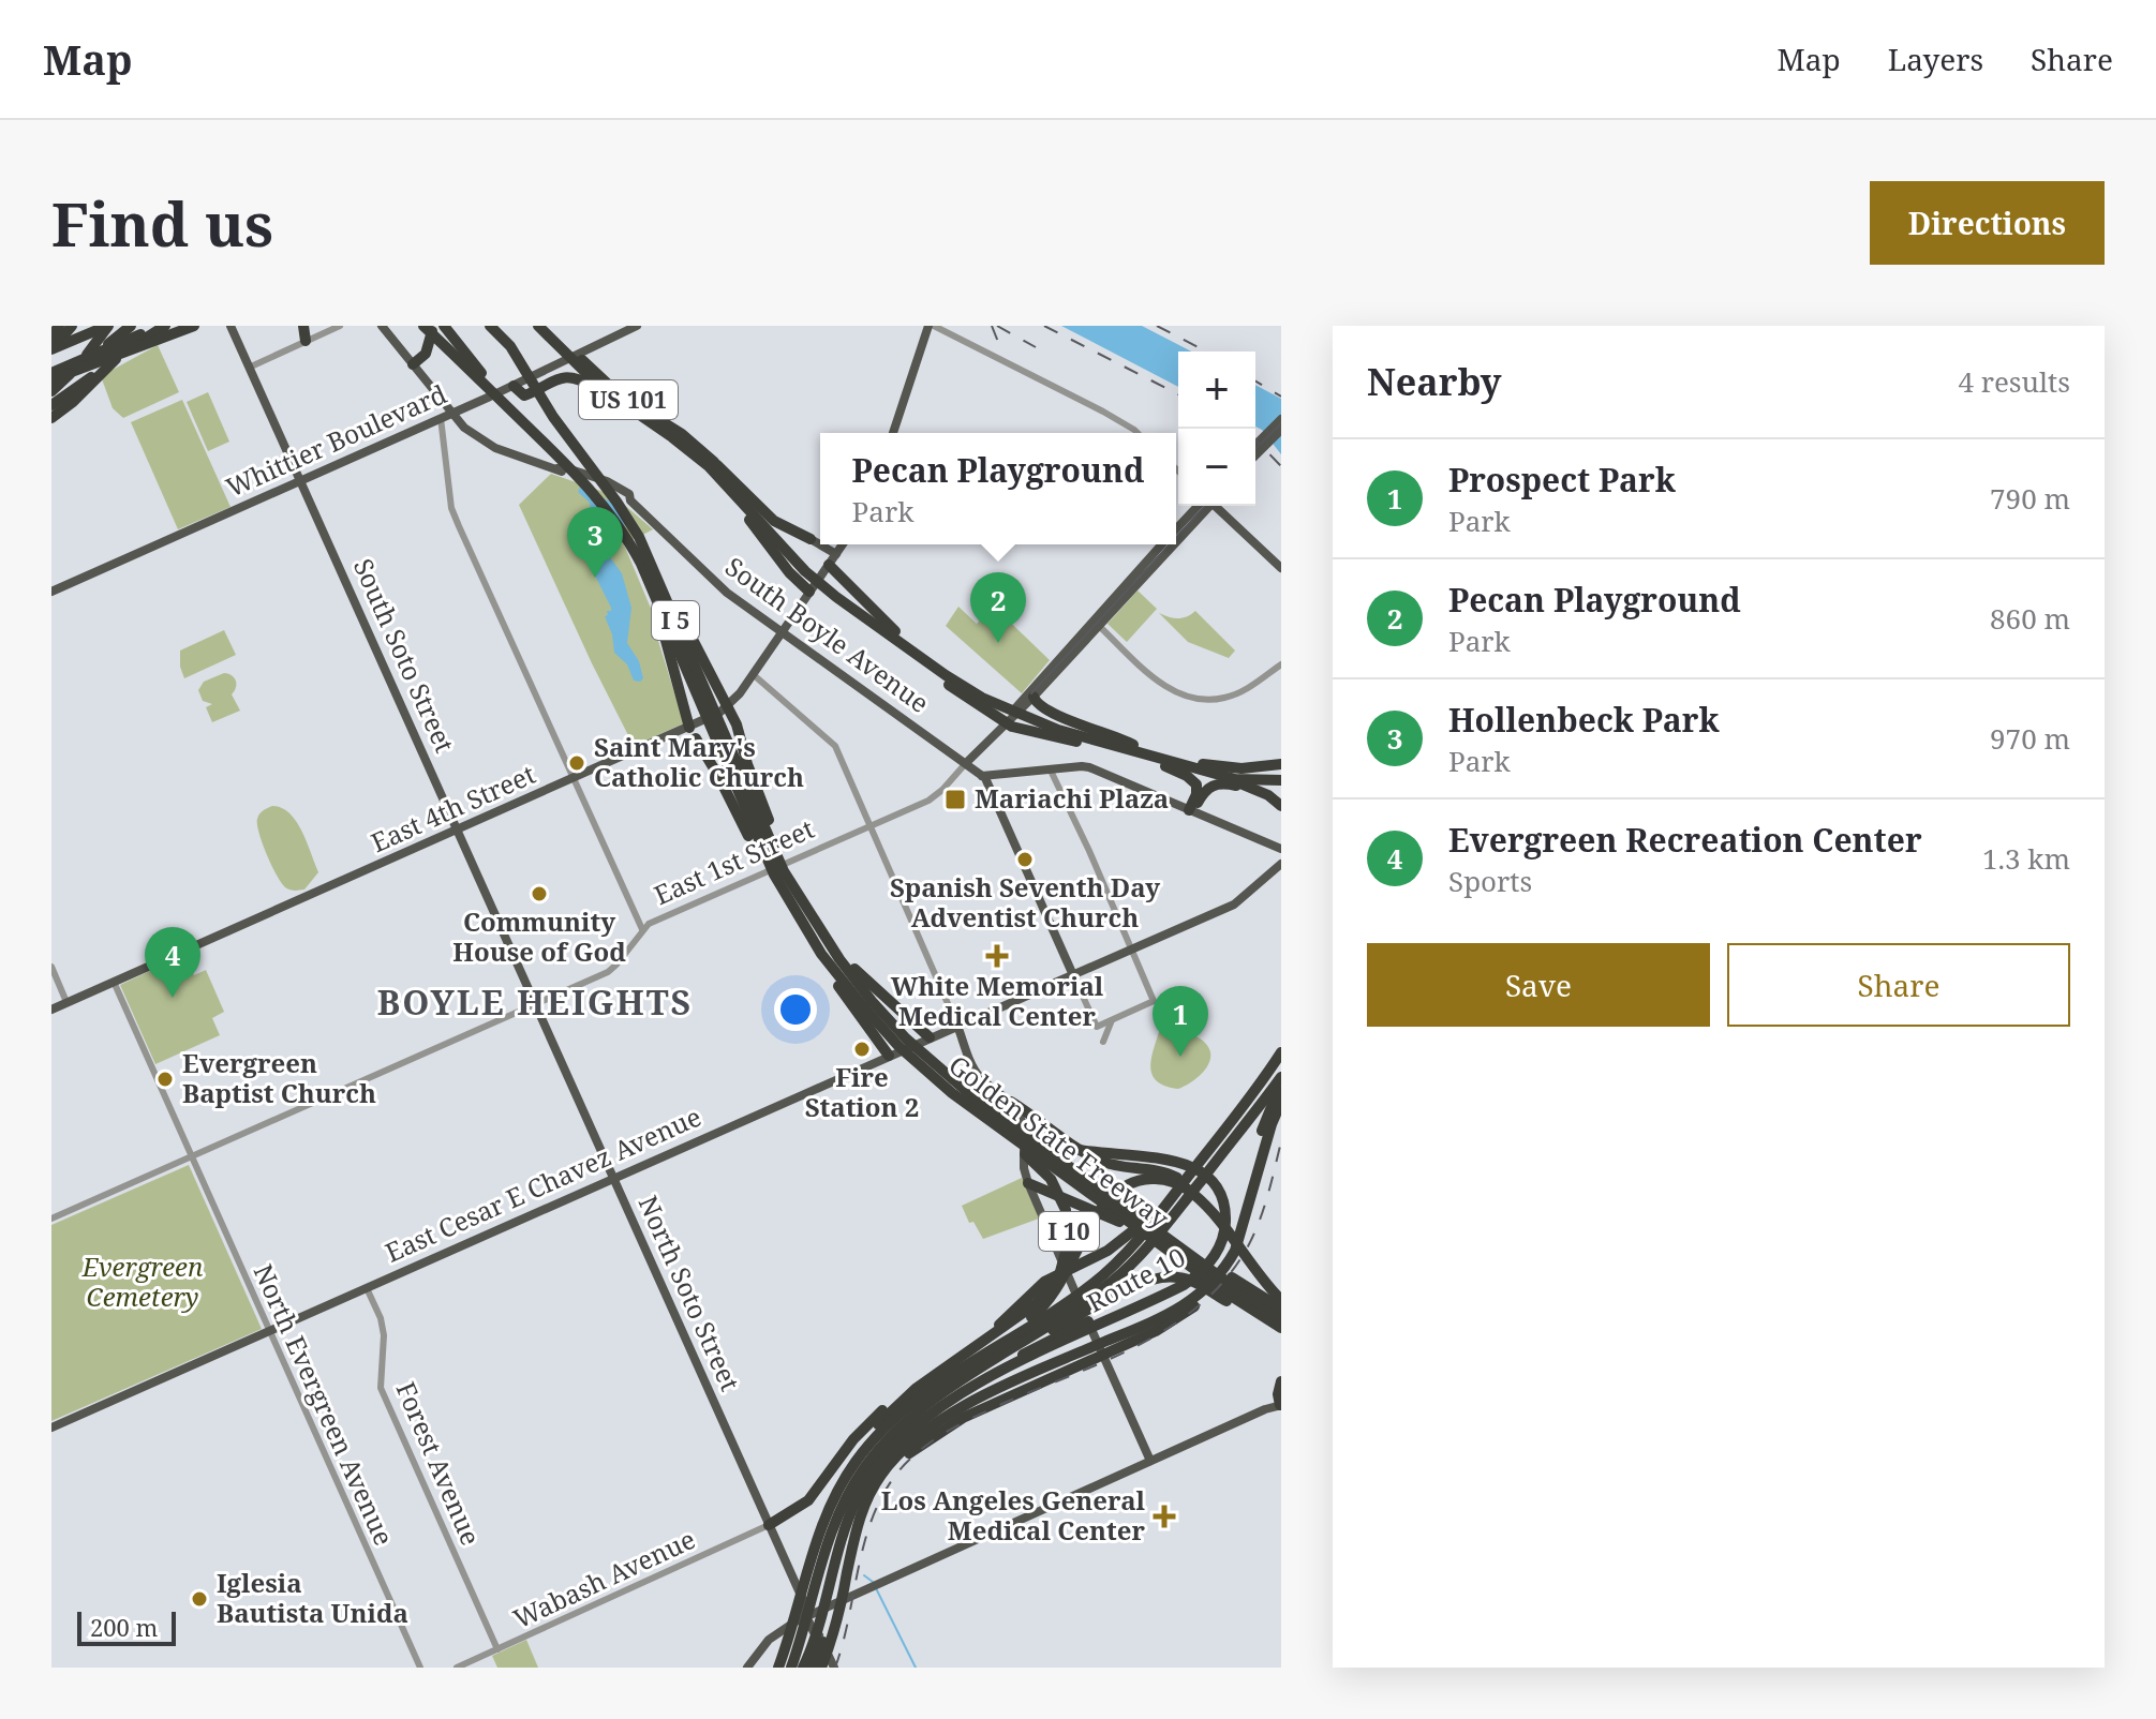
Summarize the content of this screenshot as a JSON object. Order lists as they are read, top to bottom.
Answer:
{
  "streets": {
    "highway": [
      "US 101",
      "I 5",
      "Golden State Freeway",
      "I 10",
      "Route 10"
    ],
    "main road": [
      "Whittier Boulevard",
      "South Boyle Avenue",
      "South Soto Street",
      "East 4th Street",
      "East 1st Street",
      "East Cesar E Chavez Avenue",
      "North Soto Street"
    ],
    "street": ["North Evergreen Avenue", "Forest Avenue", "Wabash Avenue"]
  },
  "crossings": [
    ["Whittier Boulevard", "South Boyle Avenue"],
    ["Whittier Boulevard", "South Soto Street"],
    ["South Boyle Avenue", "East 4th Street"],
    ["South Boyle Avenue", "East 1st Street"],
    ["South Boyle Avenue", "Golden State Freeway"],
    ["South Soto Street", "East 4th Street"],
    ["South Soto Street", "East 1st Street"],
    ["South Soto Street", "North Soto Street"],
    ["East 4th Street", "North Evergreen Avenue"],
    ["East 1st Street", "North Soto Street"],
    ["East 1st Street", "North Evergreen Avenue"],
    ["Golden State Freeway", "I 10"],
    ["Golden State Freeway", "Route 10"],
    ["East Cesar E Chavez Avenue", "North Soto Street"],
    ["East Cesar E Chavez Avenue", "North Evergreen Avenue"],
    ["East Cesar E Chavez Avenue", "Forest Avenue"],
    ["I 10", "Route 10"],
    ["North Soto Street", "Wabash Avenue"],
    ["Forest Avenue", "Wabash Avenue"]
  ],
  "districts": ["BOYLE HEIGHTS"],
  "parks": ["Evergreen Cemetery"],
  "places": {
    "other": [
      "Saint Mary's Catholic Church",
      "Spanish Seventh Day Adventist Church",
      "Community House of God",
      "Fire Station 2",
      "Evergreen Baptist Church",
      "Iglesia Bautista Unida"
    ],
    "transit": ["Mariachi Plaza"],
    "health": ["White Memorial Medical Center", "Los Angeles General Medical Center"]
  },
  "scale_bar": "200 m",
  "page": {
    "header": "Map",
    "nav": ["Map", "Layers", "Share"],
    "buttons": [
      "Directions",
      ["Save", "Share"]
    ],
    "title": "Find us",
    "heading": ["Nearby", "4 results"],
    "map_buttons": ["+", "−"],
    "popup": ["Pecan Playground", "Park"],
    "list": [
      {
        "mark": "1",
        "name": "Prospect Park",
        "note": "Park",
        "value": "790 m"
      },
      {
        "mark": "2",
        "name": "Pecan Playground",
        "note": "Park",
        "value": "860 m"
      },
      {
        "mark": "3",
        "name": "Hollenbeck Park",
        "note": "Park",
        "value": "970 m"
      },
      {
        "mark": "4",
        "name": "Evergreen Recreation Center",
        "note": "Sports",
        "value": "1.3 km"
      }
    ],
    "pins": [
      "3",
      "2",
      "4",
      "1"
    ],
    "scale": "200 m"
  }
}
